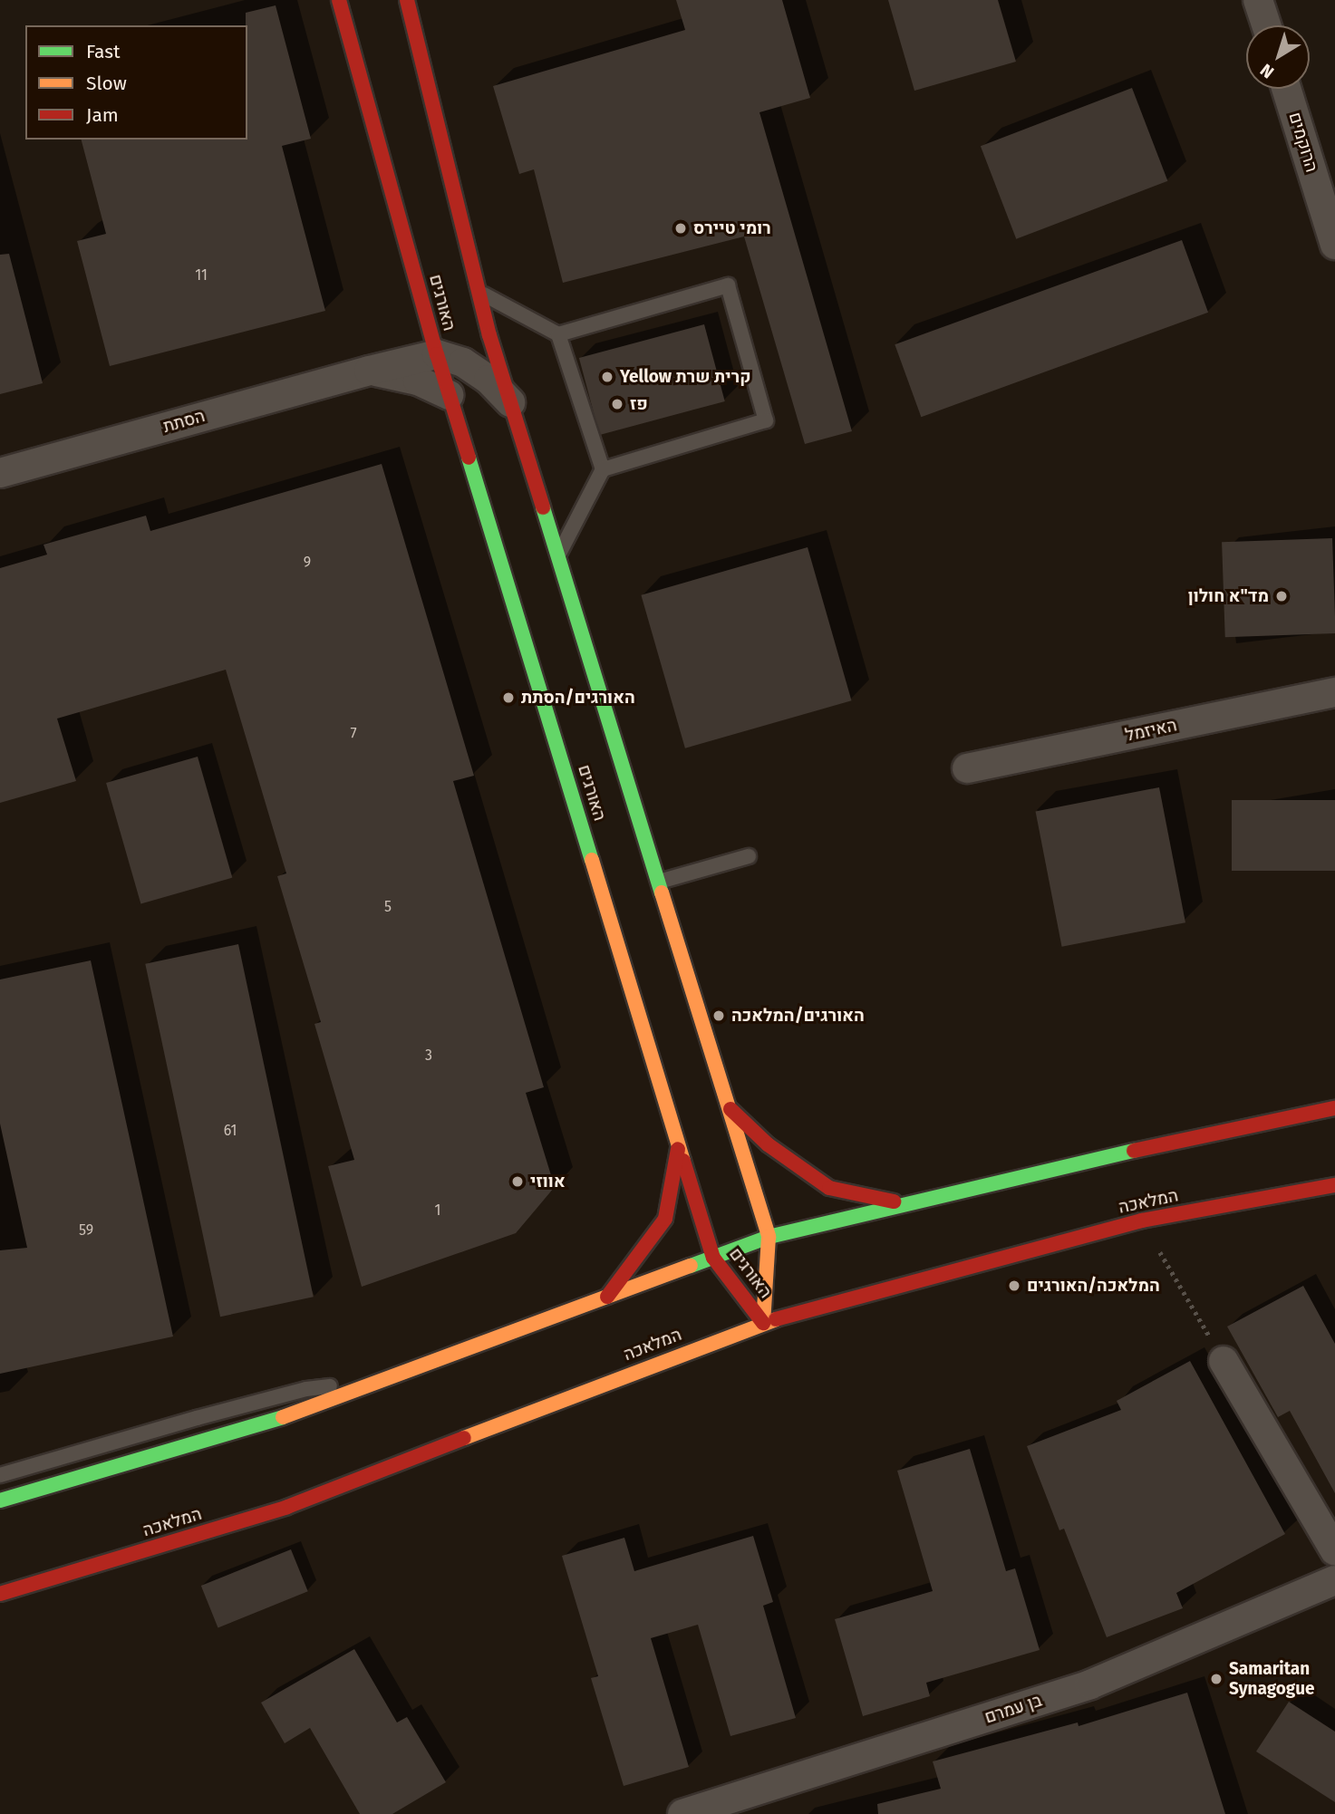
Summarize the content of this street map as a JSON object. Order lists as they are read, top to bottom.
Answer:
{
  "streets": {
    "main road": ["האורגים", "המלאכה"],
    "street": [
      "הרוקמים",
      "הסתת",
      "האיזמל",
      "בן עמרם"
    ]
  },
  "crossings": [
    ["האורגים", "הסתת"],
    ["האורגים", "המלאכה"]
  ],
  "places": [
    "רומי טיירס",
    "Yellow קרית שרת",
    "פז",
    "מד\"א חולון",
    "האורגים/הסתת",
    "האורגים/המלאכה",
    "אווזי",
    "המלאכה/האורגים",
    "Samaritan Synagogue"
  ],
  "house_numbers": [
    "11",
    "9",
    "7",
    "5",
    "3",
    "61",
    "1",
    "59"
  ],
  "legend": ["Fast", "Slow", "Jam"],
  "north": "bottom left"
}
